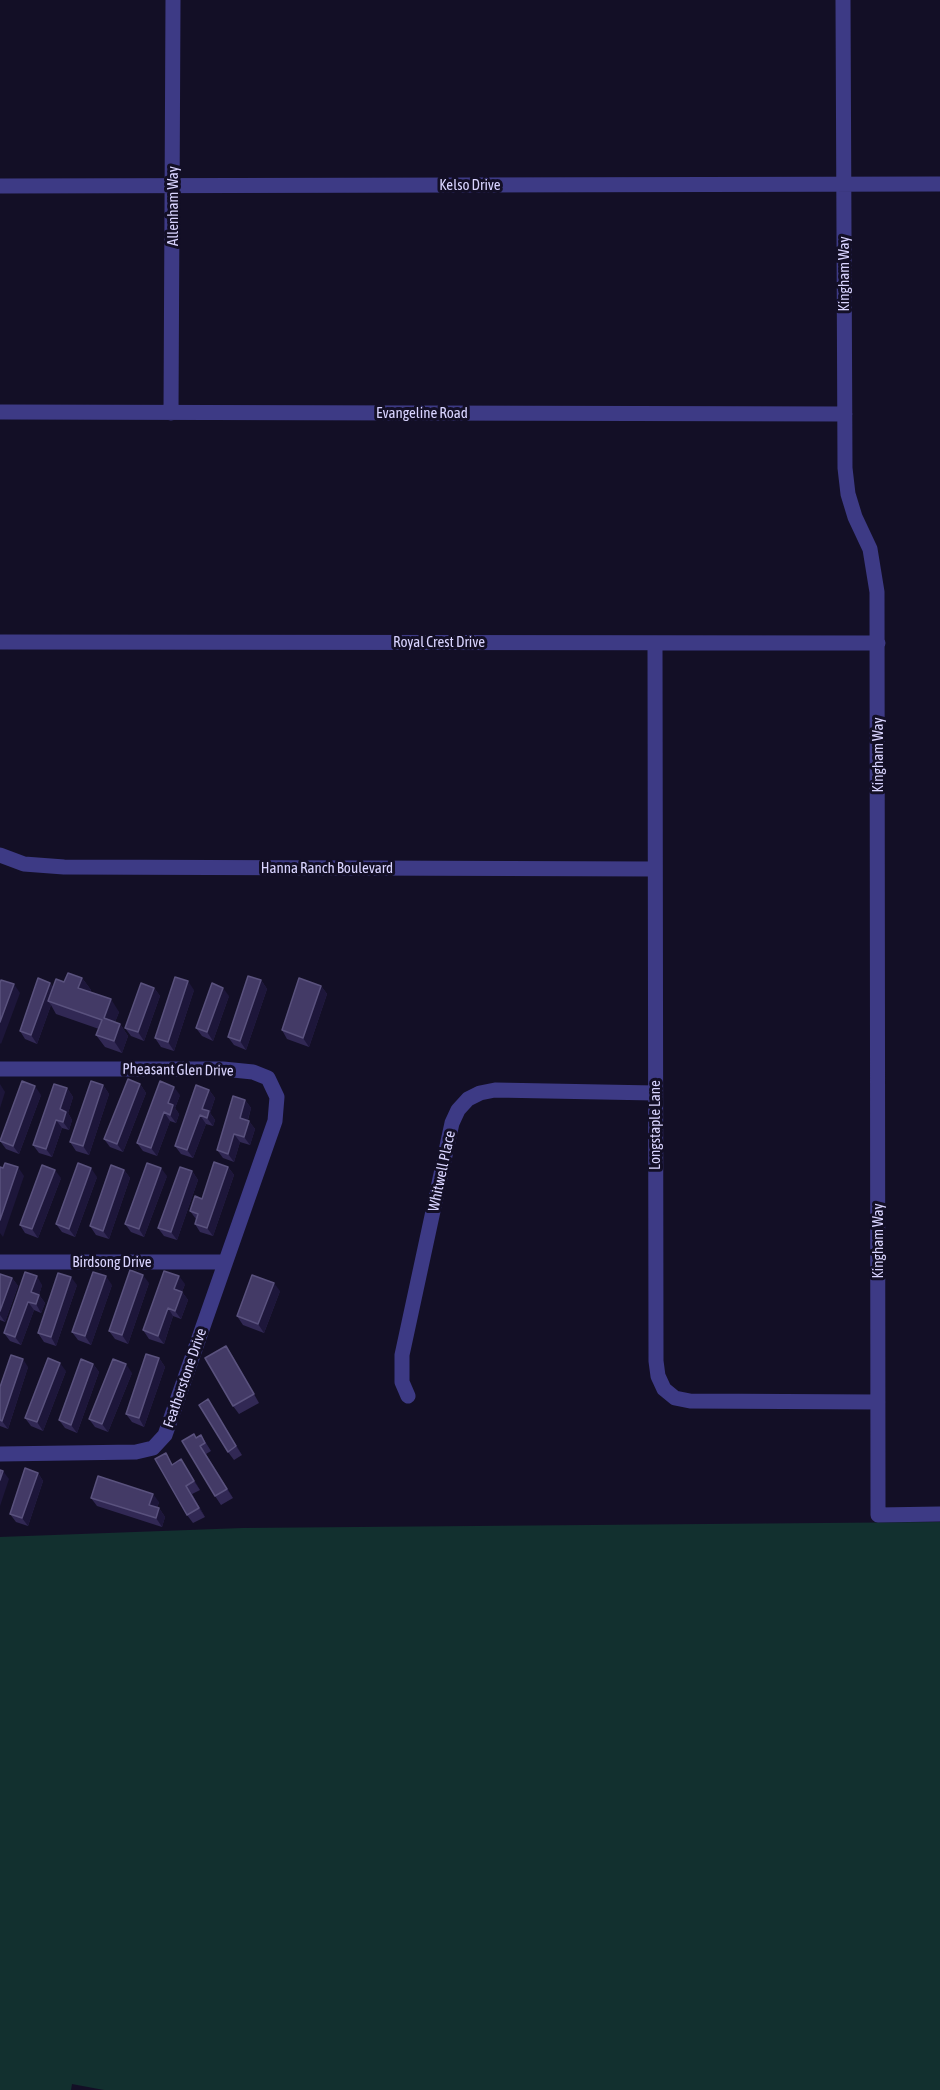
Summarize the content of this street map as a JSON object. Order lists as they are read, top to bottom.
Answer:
{
  "streets": {
    "street": [
      "Kelso Drive",
      "Allenham Way",
      "Kingham Way",
      "Evangeline Road",
      "Royal Crest Drive",
      "Hanna Ranch Boulevard",
      "Pheasant Glen Drive",
      "Longstaple Lane",
      "Whitwell Place",
      "Birdsong Drive",
      "Featherstone Drive"
    ]
  },
  "crossings": [
    ["Kelso Drive", "Allenham Way"],
    ["Kelso Drive", "Kingham Way"],
    ["Allenham Way", "Evangeline Road"],
    ["Kingham Way", "Evangeline Road"],
    ["Kingham Way", "Royal Crest Drive"],
    ["Kingham Way", "Longstaple Lane"],
    ["Royal Crest Drive", "Longstaple Lane"],
    ["Hanna Ranch Boulevard", "Longstaple Lane"],
    ["Pheasant Glen Drive", "Birdsong Drive"],
    ["Pheasant Glen Drive", "Featherstone Drive"],
    ["Longstaple Lane", "Whitwell Place"],
    ["Birdsong Drive", "Featherstone Drive"]
  ]
}
